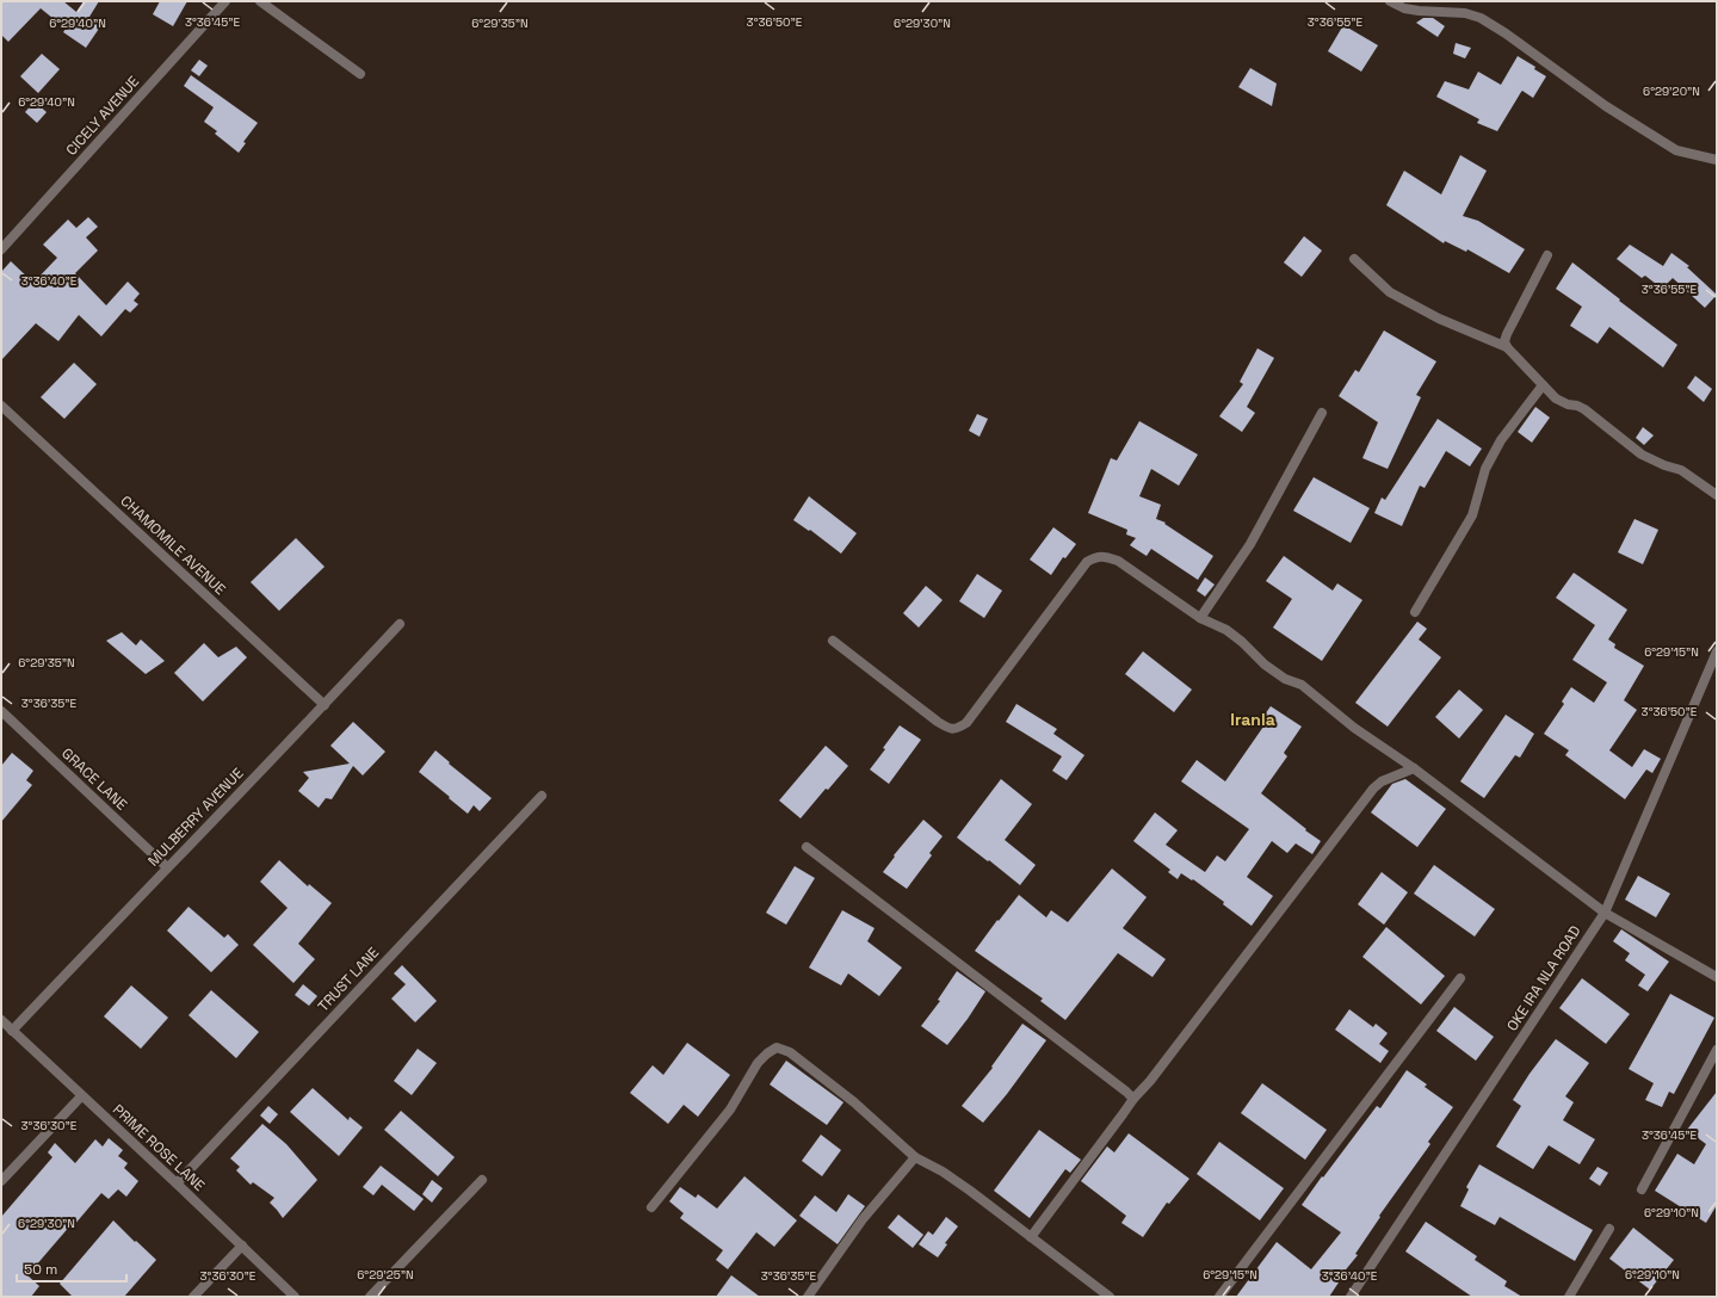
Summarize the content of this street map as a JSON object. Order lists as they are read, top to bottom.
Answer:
{
  "streets": {
    "street": [
      "CICELY AVENUE",
      "CHAMOMILE AVENUE",
      "GRACE LANE",
      "MULBERRY AVENUE",
      "OKE IRA NLA ROAD",
      "TRUST LANE",
      "PRIME ROSE LANE"
    ]
  },
  "crossings": [
    ["CHAMOMILE AVENUE", "MULBERRY AVENUE"],
    ["GRACE LANE", "MULBERRY AVENUE"],
    ["MULBERRY AVENUE", "PRIME ROSE LANE"],
    ["TRUST LANE", "PRIME ROSE LANE"]
  ],
  "districts": ["Iranla"],
  "scale_bar": "50 m",
  "coordinates": [
    "3°36'45\"E",
    "3°36'50\"E",
    "3°36'55\"E",
    "6°29'40\"N",
    "6°29'35\"N",
    "6°29'30\"N",
    "6°29'20\"N",
    "3°36'40\"E",
    "6°29'15\"N",
    "3°36'35\"E",
    "3°36'30\"E",
    "6°29'10\"N",
    "6°29'25\"N"
  ]
}
